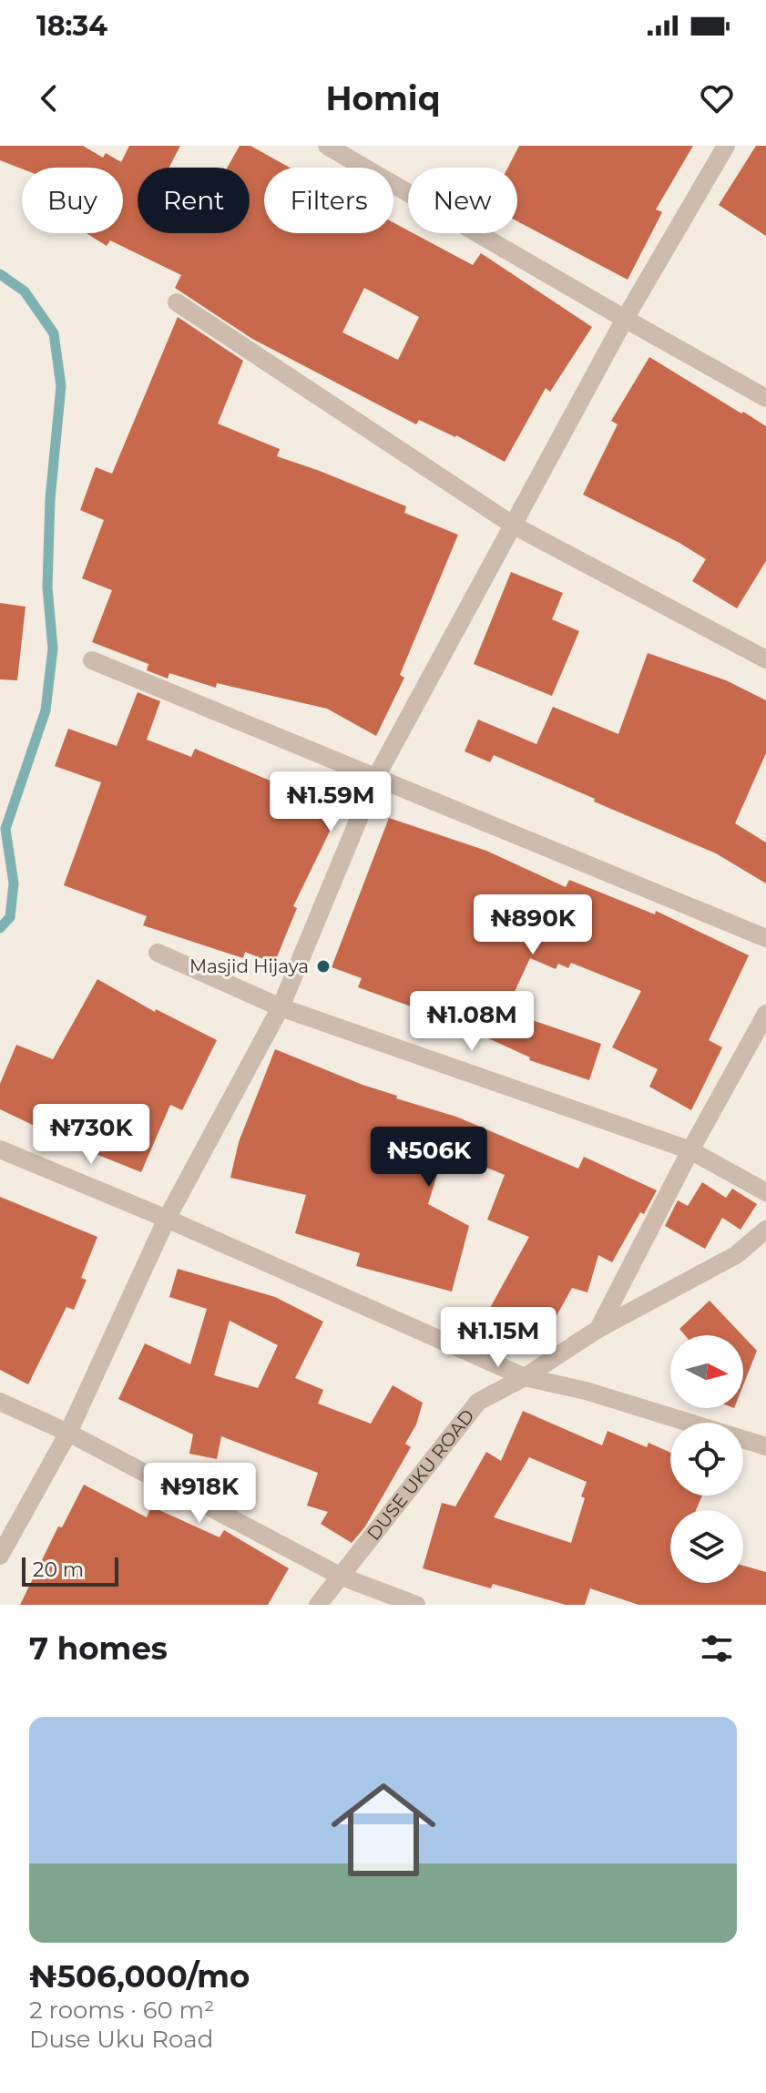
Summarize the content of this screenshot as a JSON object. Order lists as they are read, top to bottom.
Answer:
{
  "streets": {
    "street": ["DUSE UKU ROAD"]
  },
  "places": ["Masjid Hijaya"],
  "scale_bar": "20 m",
  "north": "right",
  "page": {
    "status": "18:34",
    "header": "Homiq",
    "chip": [
      "Buy",
      "Rent",
      "Filters",
      "New"
    ],
    "price": [
      "₦1.59M",
      "₦890K",
      "₦1.08M",
      "₦730K",
      "₦506K",
      "₦1.15M",
      "₦918K"
    ],
    "scale": "20 m",
    "heading": "7 homes",
    "list": [
      {
        "name": "₦506,000/mo",
        "note": "2 rooms · 60 m² · Duse Uku Road"
      }
    ]
  }
}
